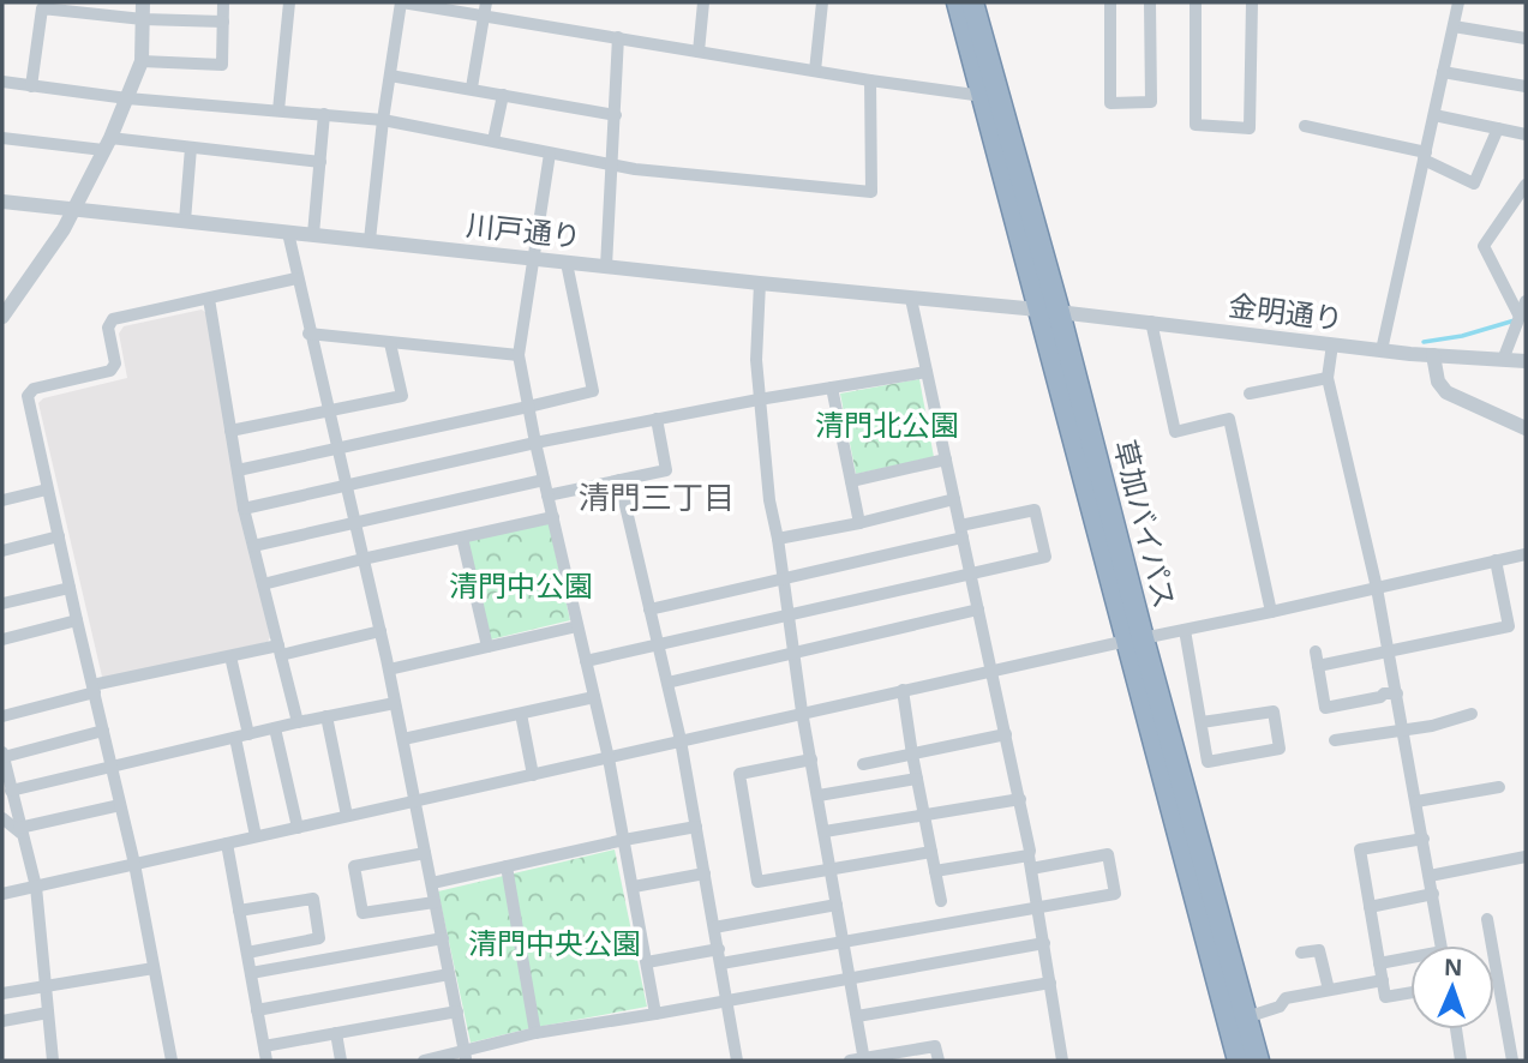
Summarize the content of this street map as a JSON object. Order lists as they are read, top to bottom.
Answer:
{
  "streets": {
    "highway": ["草加バイパス"],
    "street": ["川戸通り", "金明通り"]
  },
  "crossings": [
    ["川戸通り", "金明通り"],
    ["川戸通り", "草加バイパス"],
    ["金明通り", "草加バイパス"]
  ],
  "districts": ["清門三丁目"],
  "parks": ["清門北公園", "清門中公園", "清門中央公園"],
  "north": "top"
}
